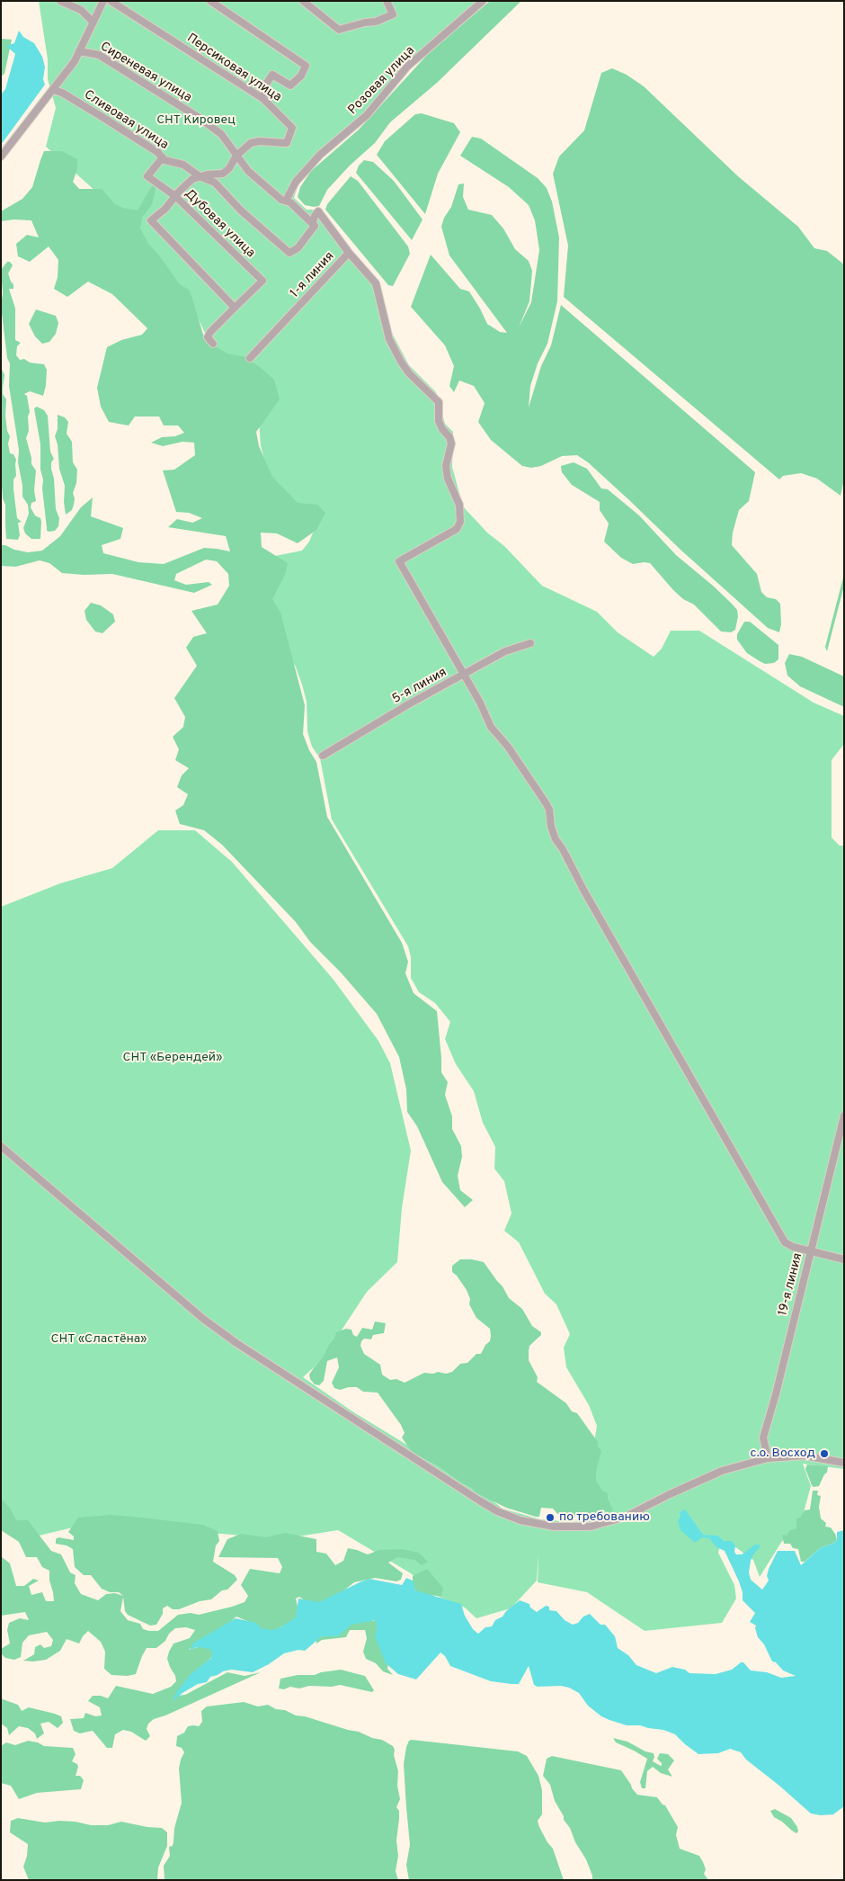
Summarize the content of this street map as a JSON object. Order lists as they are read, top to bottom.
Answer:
{
  "streets": {
    "street": [
      "Персиковая улица",
      "Сиреневая улица",
      "Розовая улица",
      "Сливовая улица",
      "Дубовая улица",
      "1-я линия",
      "5-я линия",
      "19-я линия"
    ]
  },
  "crossings": [
    ["Персиковая улица", "Сиреневая улица"],
    ["Персиковая улица", "Сливовая улица"],
    ["Сиреневая улица", "Розовая улица"],
    ["Сиреневая улица", "Сливовая улица"],
    ["Сиреневая улица", "1-я линия"],
    ["Сливовая улица", "Дубовая улица"],
    ["Сливовая улица", "1-я линия"]
  ],
  "parks": ["СНТ Кировец", "СНТ «Берендей»", "СНТ «Сластёна»"],
  "places": ["с.о. Восход", "по требованию"]
}
